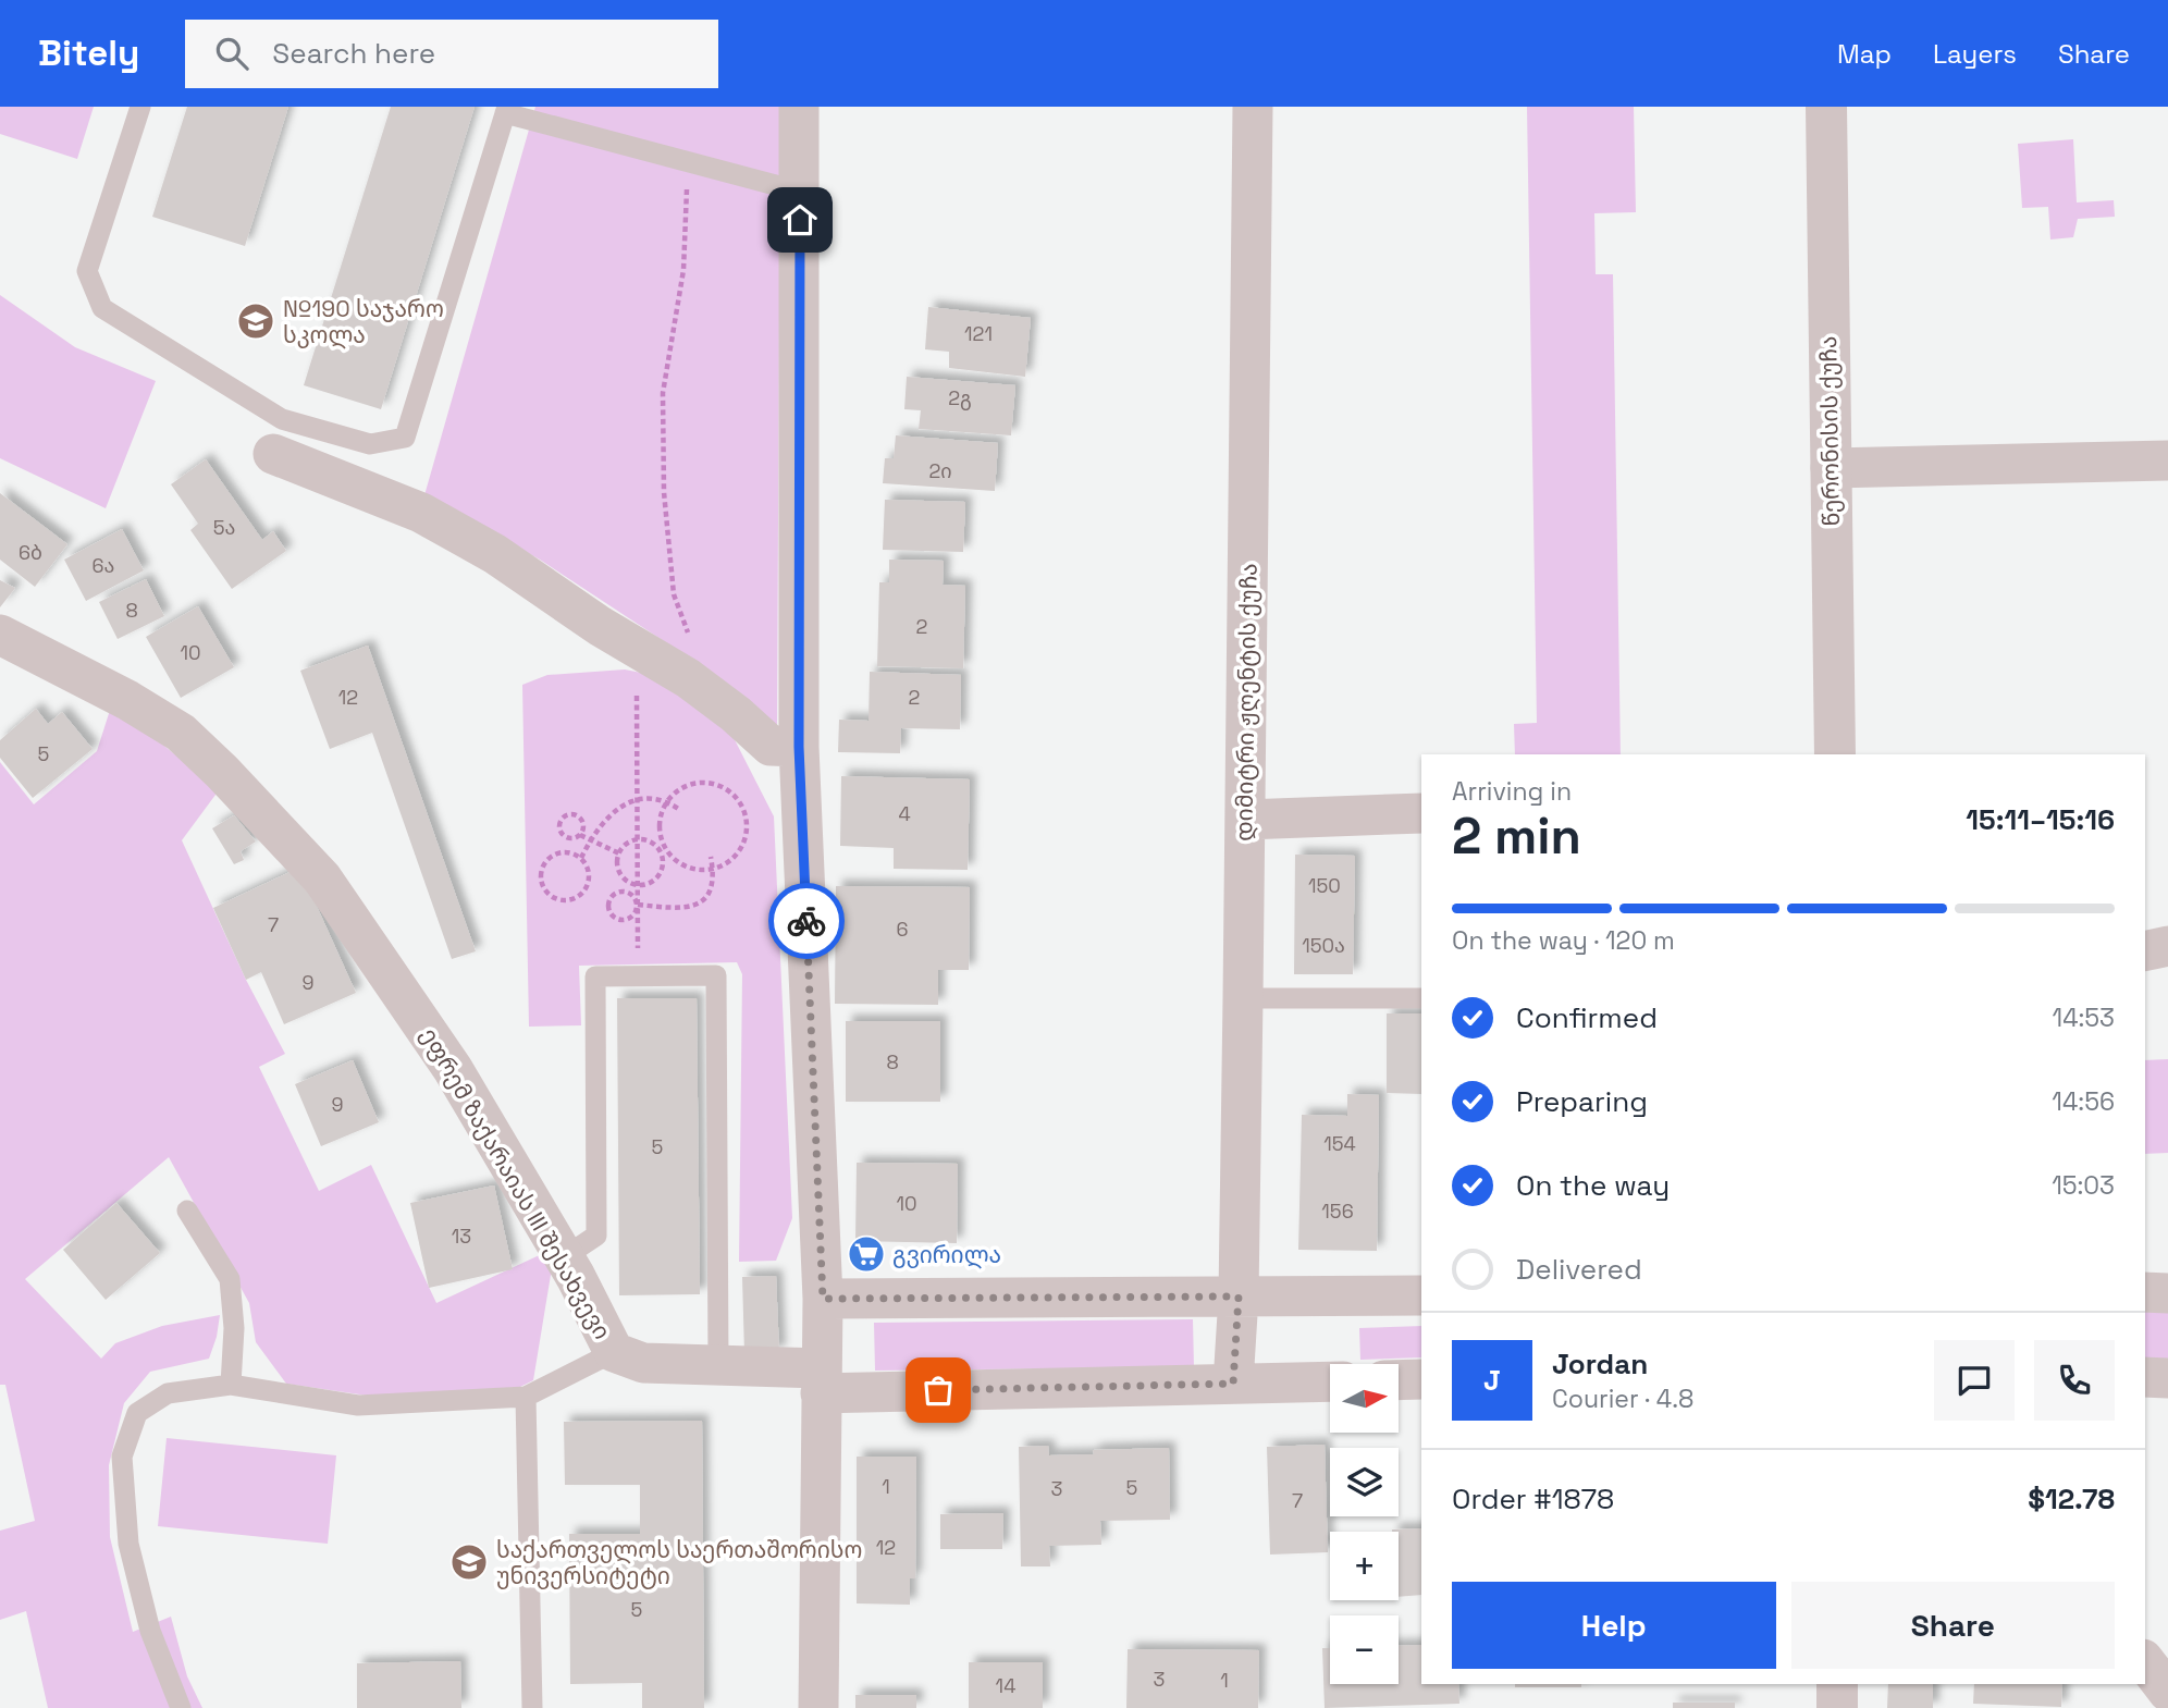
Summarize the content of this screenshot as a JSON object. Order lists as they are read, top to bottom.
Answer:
{
  "streets": {
    "street": ["წერონისის ქუჩა", "დიმიტრი ჟღენტის ქუჩა", "ეფრემ ზაქარაიას III შესახვევი"]
  },
  "crossings": [
    ["დიმიტრი ჟღენტის ქუჩა", "ეფრემ ზაქარაიას III შესახვევი"]
  ],
  "places": {
    "school or university": ["№190 საჯარო სკოლა", "საქართველოს საერთაშორისო უნივერსიტეტი"],
    "supermarket": ["გვირილა"]
  },
  "house_numbers": [
    "121",
    "2გ",
    "2ი",
    "5ა",
    "6ბ",
    "6ა",
    "8",
    "2",
    "10",
    "12",
    "2",
    "5",
    "4",
    "150",
    "7",
    "6",
    "150ა",
    "9",
    "8",
    "9",
    "154",
    "5",
    "10",
    "156",
    "13",
    "1",
    "5",
    "3",
    "7",
    "12",
    "5",
    "3",
    "1",
    "14"
  ],
  "north": "right",
  "page": {
    "header": "Bitely",
    "search": "Search here",
    "nav": ["Map", "Layers", "Share"],
    "heading": ["2 min", "Arriving in", "15:11–15:16"],
    "panel": [
      "Jordan",
      "Courier · 4.8",
      "Order #1878",
      "$12.78"
    ],
    "bar": "On the way · 120 m",
    "list": [
      ["Confirmed", "14:53"],
      ["Preparing", "14:56"],
      ["On the way", "15:03"],
      "Delivered"
    ],
    "round": "J",
    "map_buttons": ["+", "−"],
    "buttons": ["Help", "Share"]
  }
}
